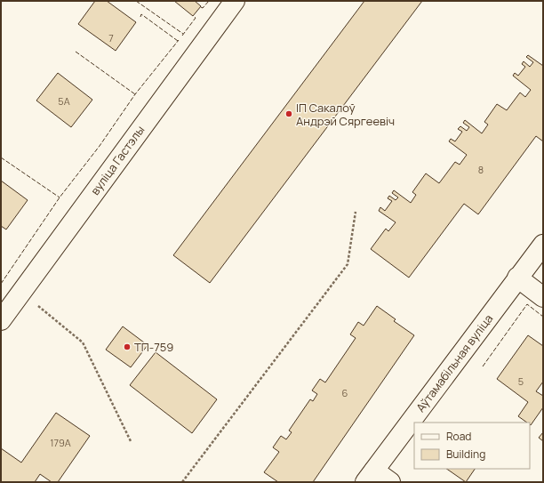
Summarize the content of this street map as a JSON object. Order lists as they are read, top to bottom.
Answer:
{
  "streets": {
    "street": ["вуліца Гастэлы", "Аўтамабільная вуліца"]
  },
  "places": ["ІП Сакалоў Андрэй Сяргеевіч", "ТП-759"],
  "house_numbers": [
    "7",
    "5А",
    "8",
    "5",
    "6",
    "179А"
  ],
  "legend": ["Road", "Building"]
}
